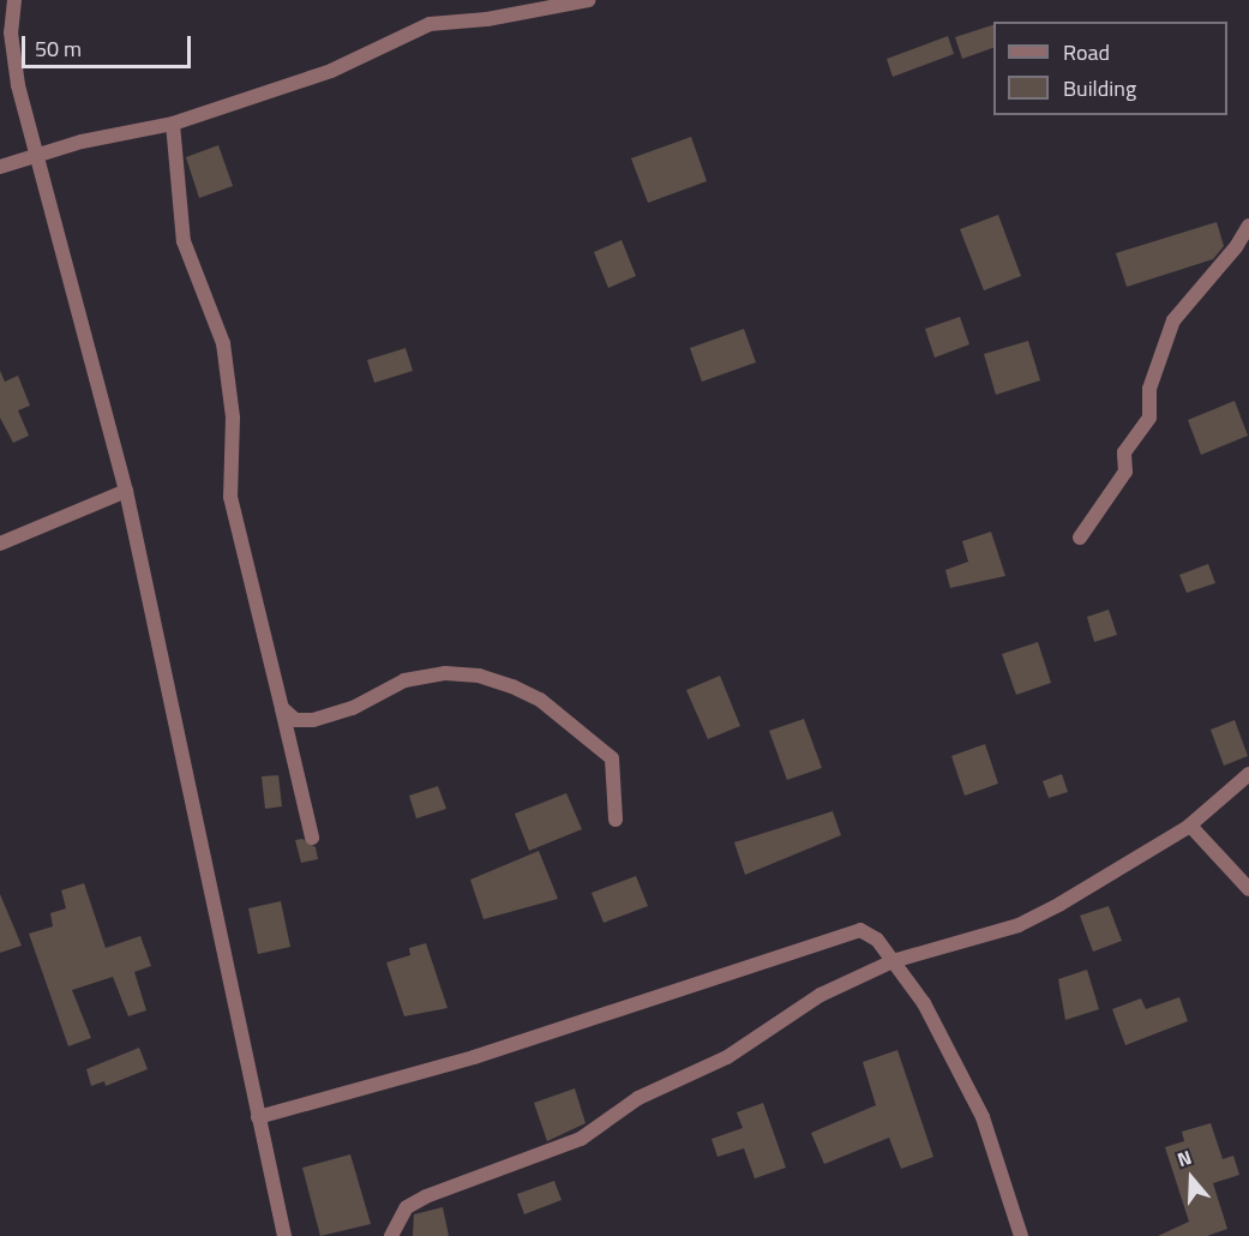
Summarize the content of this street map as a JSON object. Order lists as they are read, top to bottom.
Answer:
{
  "legend": ["Road", "Building"],
  "scale_bar": "50 m",
  "north": "top"
}
